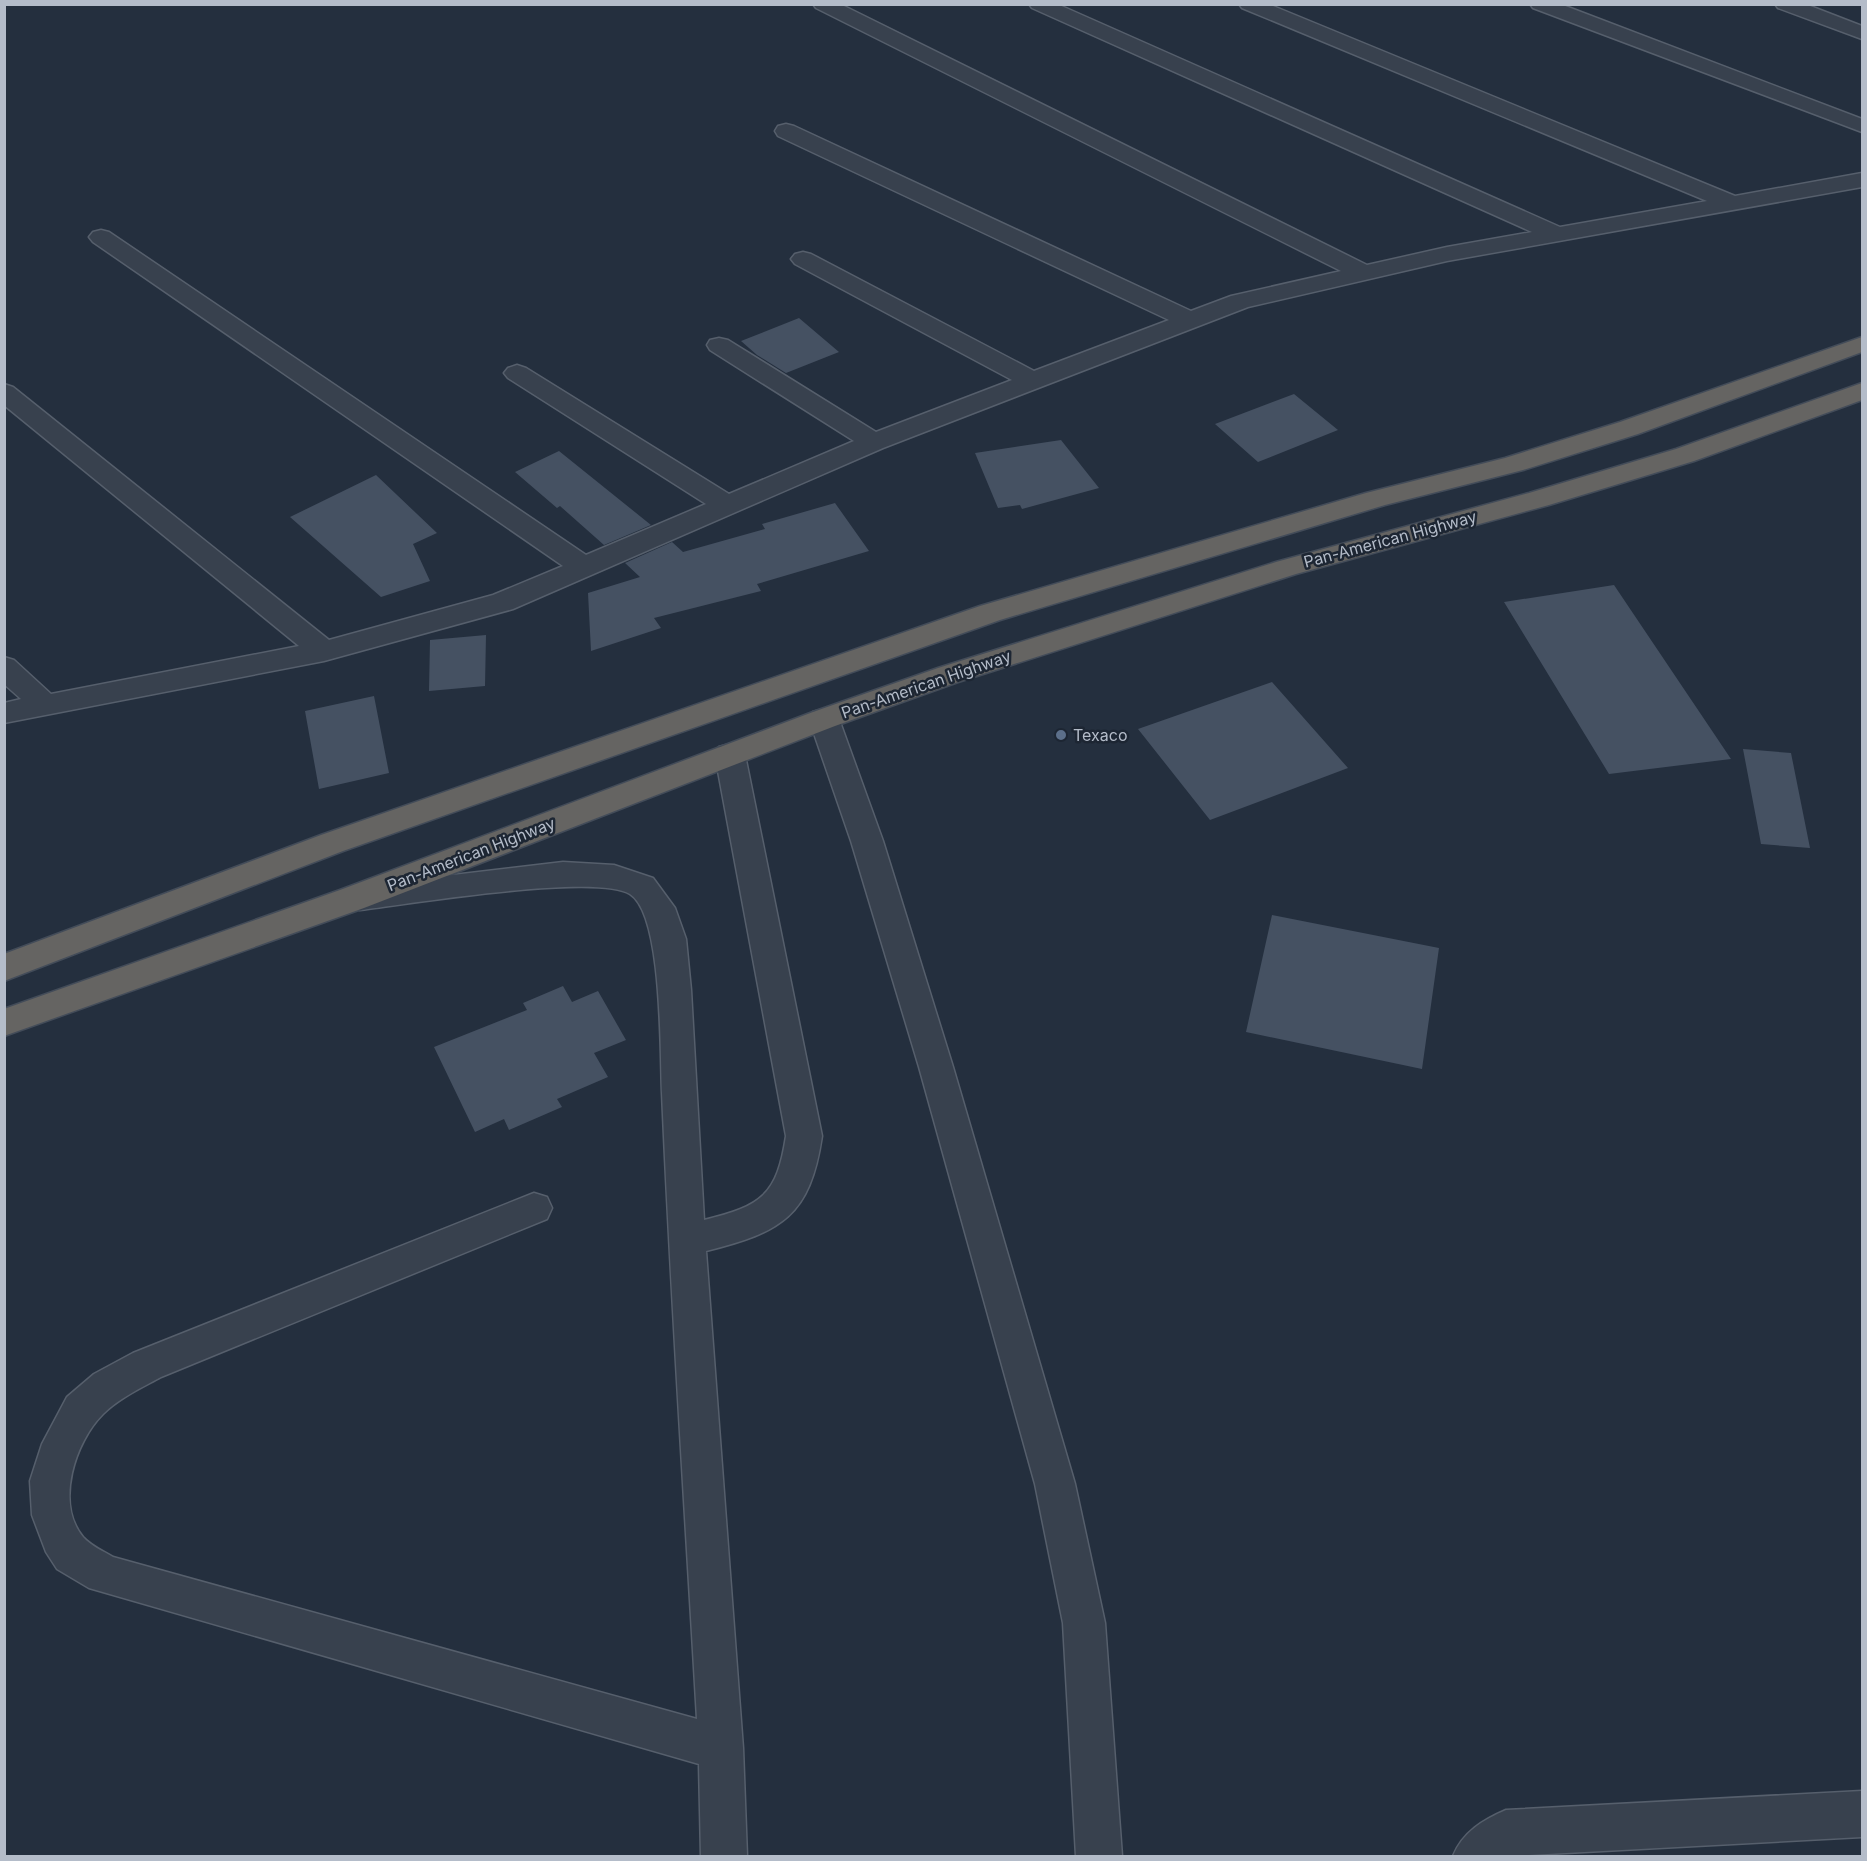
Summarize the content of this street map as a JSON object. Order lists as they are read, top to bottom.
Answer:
{
  "streets": {
    "highway": ["Pan-American Highway"]
  },
  "places": ["Texaco"]
}
